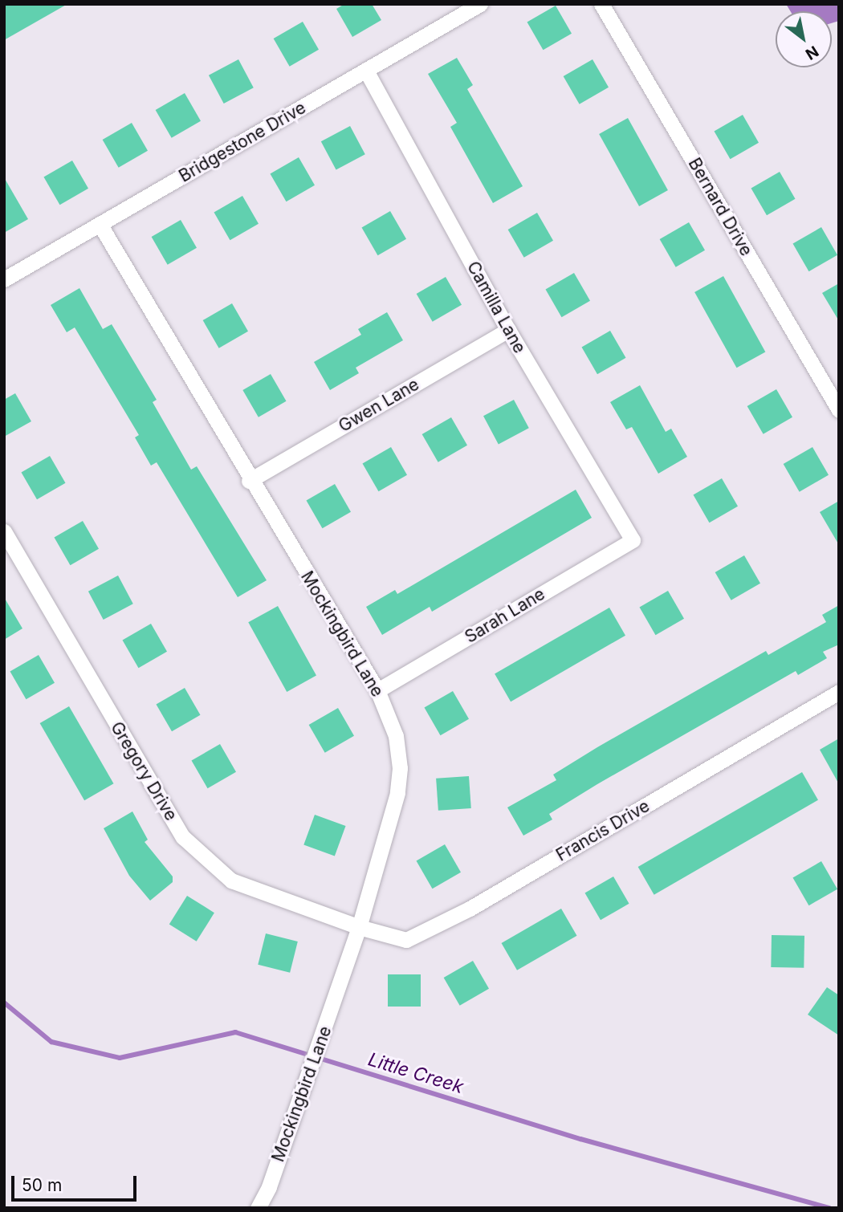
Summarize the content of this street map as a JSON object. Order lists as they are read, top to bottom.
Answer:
{
  "streets": {
    "street": [
      "Bridgestone Drive",
      "Bernard Drive",
      "Camilla Lane",
      "Gwen Lane",
      "Sarah Lane",
      "Mockingbird Lane",
      "Gregory Drive",
      "Francis Drive"
    ]
  },
  "crossings": [
    ["Bridgestone Drive", "Camilla Lane"],
    ["Bridgestone Drive", "Mockingbird Lane"],
    ["Camilla Lane", "Gwen Lane"],
    ["Camilla Lane", "Sarah Lane"],
    ["Gwen Lane", "Mockingbird Lane"],
    ["Sarah Lane", "Mockingbird Lane"],
    ["Mockingbird Lane", "Gregory Drive"],
    ["Mockingbird Lane", "Francis Drive"],
    ["Gregory Drive", "Francis Drive"]
  ],
  "water": ["Little Creek"],
  "scale_bar": "50 m",
  "north": "bottom right"
}
